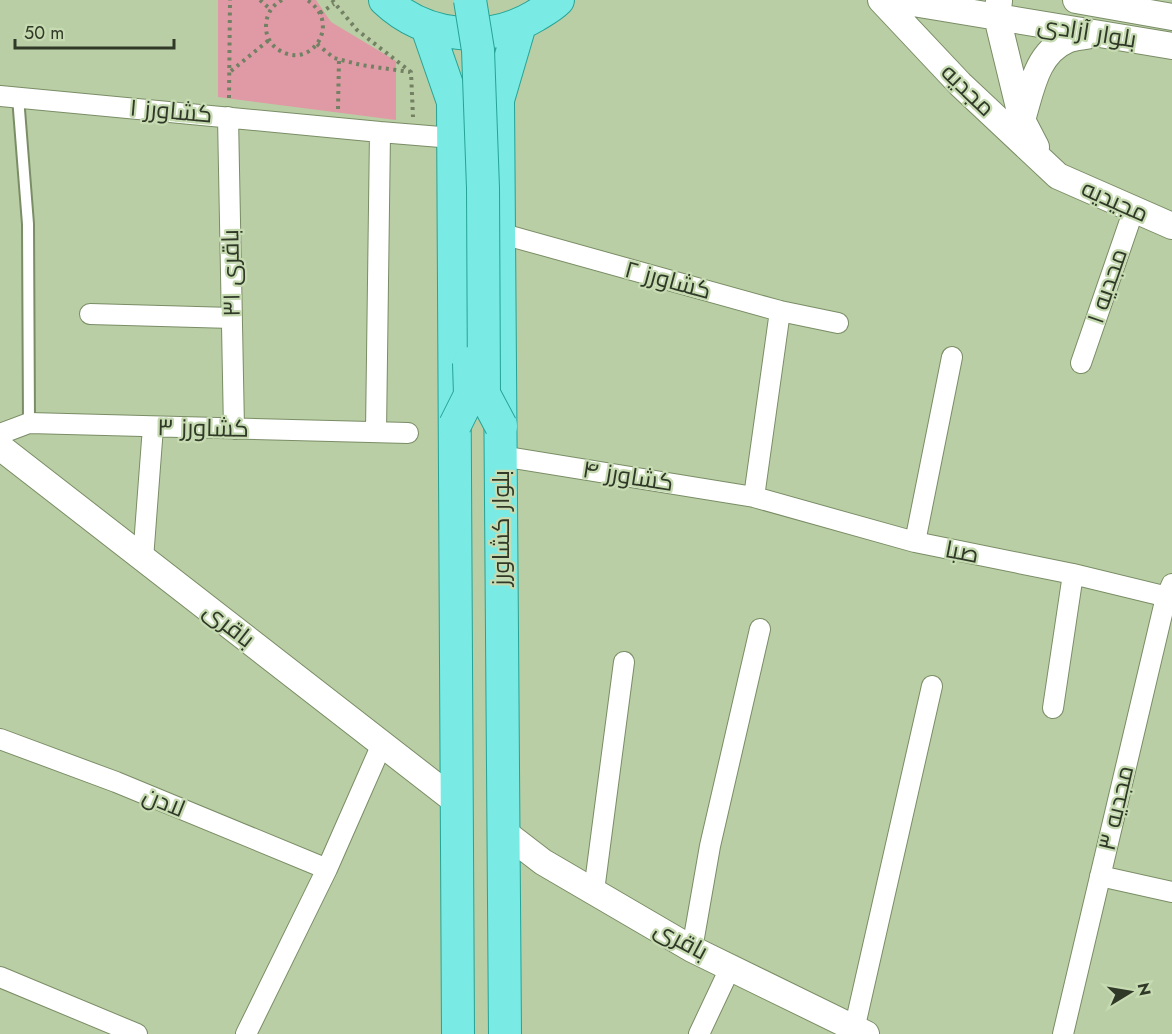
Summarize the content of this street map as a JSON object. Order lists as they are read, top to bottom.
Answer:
{
  "streets": {
    "main road": ["بلوار کشاورز"],
    "street": [
      "بلوار آزادی",
      "مجدیه",
      "کشاورز ۱",
      "مجیدیه",
      "باقری ۳۱",
      "کشاورز ۲",
      "مجدیه ۱",
      "کشاورز ۳",
      "کشاورز ۴",
      "صبا",
      "باقری",
      "لادن",
      "مجدیه ۳"
    ]
  },
  "crossings": [
    ["مجدیه", "مجیدیه"],
    ["کشاورز ۱", "باقری ۳۱"],
    ["کشاورز ۱", "بلوار کشاورز"],
    ["مجیدیه", "مجدیه ۱"],
    ["باقری ۳۱", "کشاورز ۳"],
    ["کشاورز ۲", "بلوار کشاورز"],
    ["کشاورز ۴", "بلوار کشاورز"],
    ["کشاورز ۴", "صبا"],
    ["بلوار کشاورز", "باقری"],
    ["صبا", "مجدیه ۳"]
  ],
  "scale_bar": "50 m",
  "north": "right"
}
